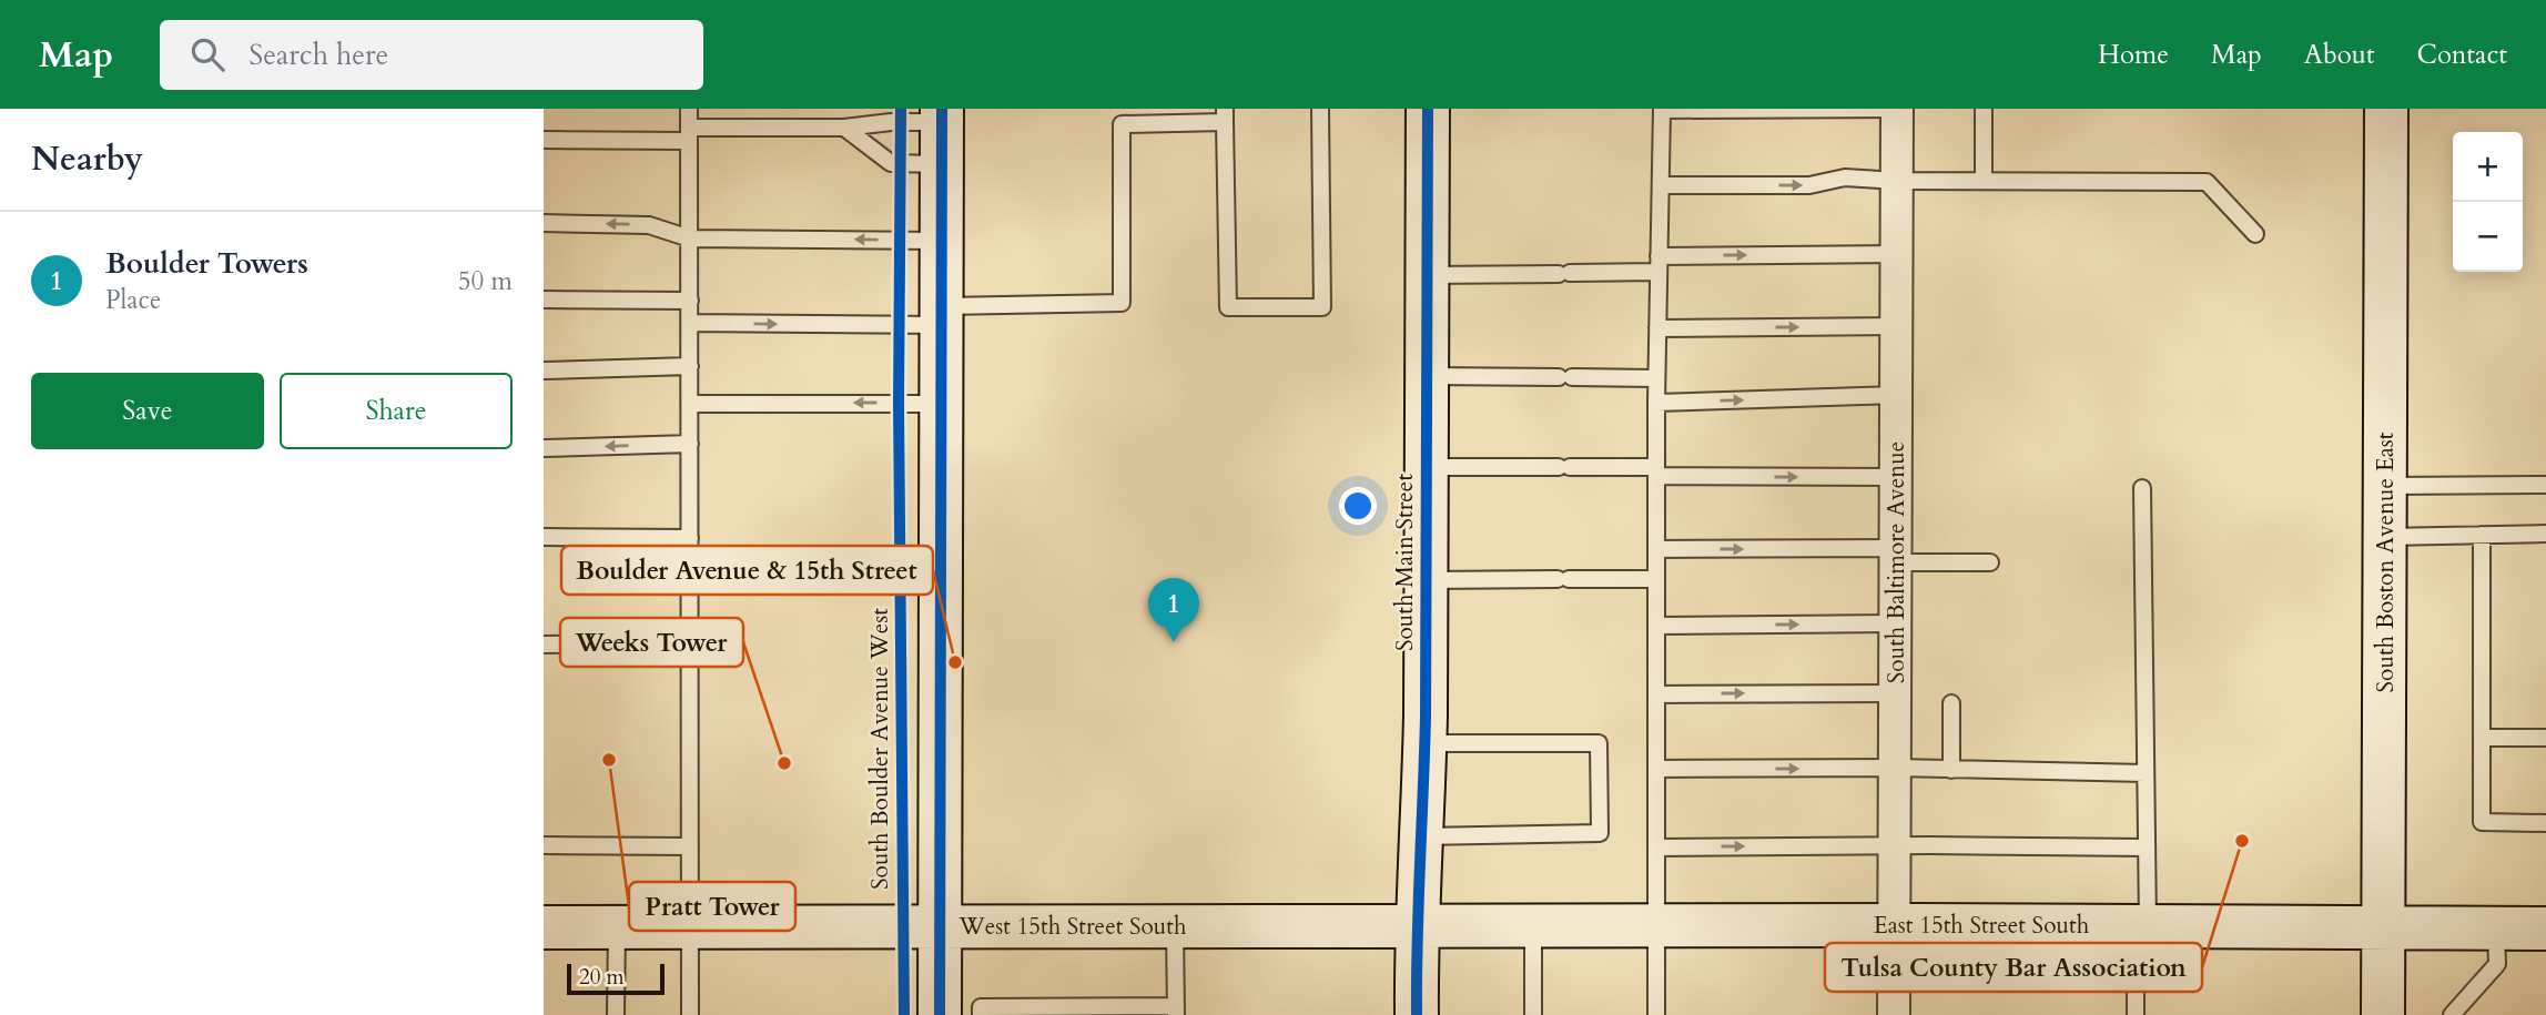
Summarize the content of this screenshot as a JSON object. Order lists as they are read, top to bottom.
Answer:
{
  "streets": {
    "street": [
      "South Main Street",
      "South Baltimore Avenue",
      "South Boston Avenue East",
      "East 15th Street South",
      "West 15th Street South"
    ],
    "cycle path": ["South Boulder Avenue West"]
  },
  "crossings": [
    ["South Main Street", "East 15th Street South"],
    ["South Main Street", "West 15th Street South"],
    ["South Baltimore Avenue", "East 15th Street South"],
    ["South Boston Avenue East", "East 15th Street South"],
    ["East 15th Street South", "West 15th Street South"]
  ],
  "places": [
    "Boulder Avenue & 15th Street",
    "Pratt Tower",
    "Weeks Tower",
    "Tulsa County Bar Association"
  ],
  "scale_bar": "20 m",
  "page": {
    "header": "Map",
    "search": "Search here",
    "nav": [
      "Home",
      "Map",
      "About",
      "Contact"
    ],
    "heading": "Nearby",
    "map_buttons": ["+", "−"],
    "list": [
      {
        "mark": "1",
        "name": "Boulder Towers",
        "note": "Place",
        "value": "50 m"
      }
    ],
    "buttons": ["Save", "Share"],
    "pins": "1",
    "scale": "20 m"
  }
}
